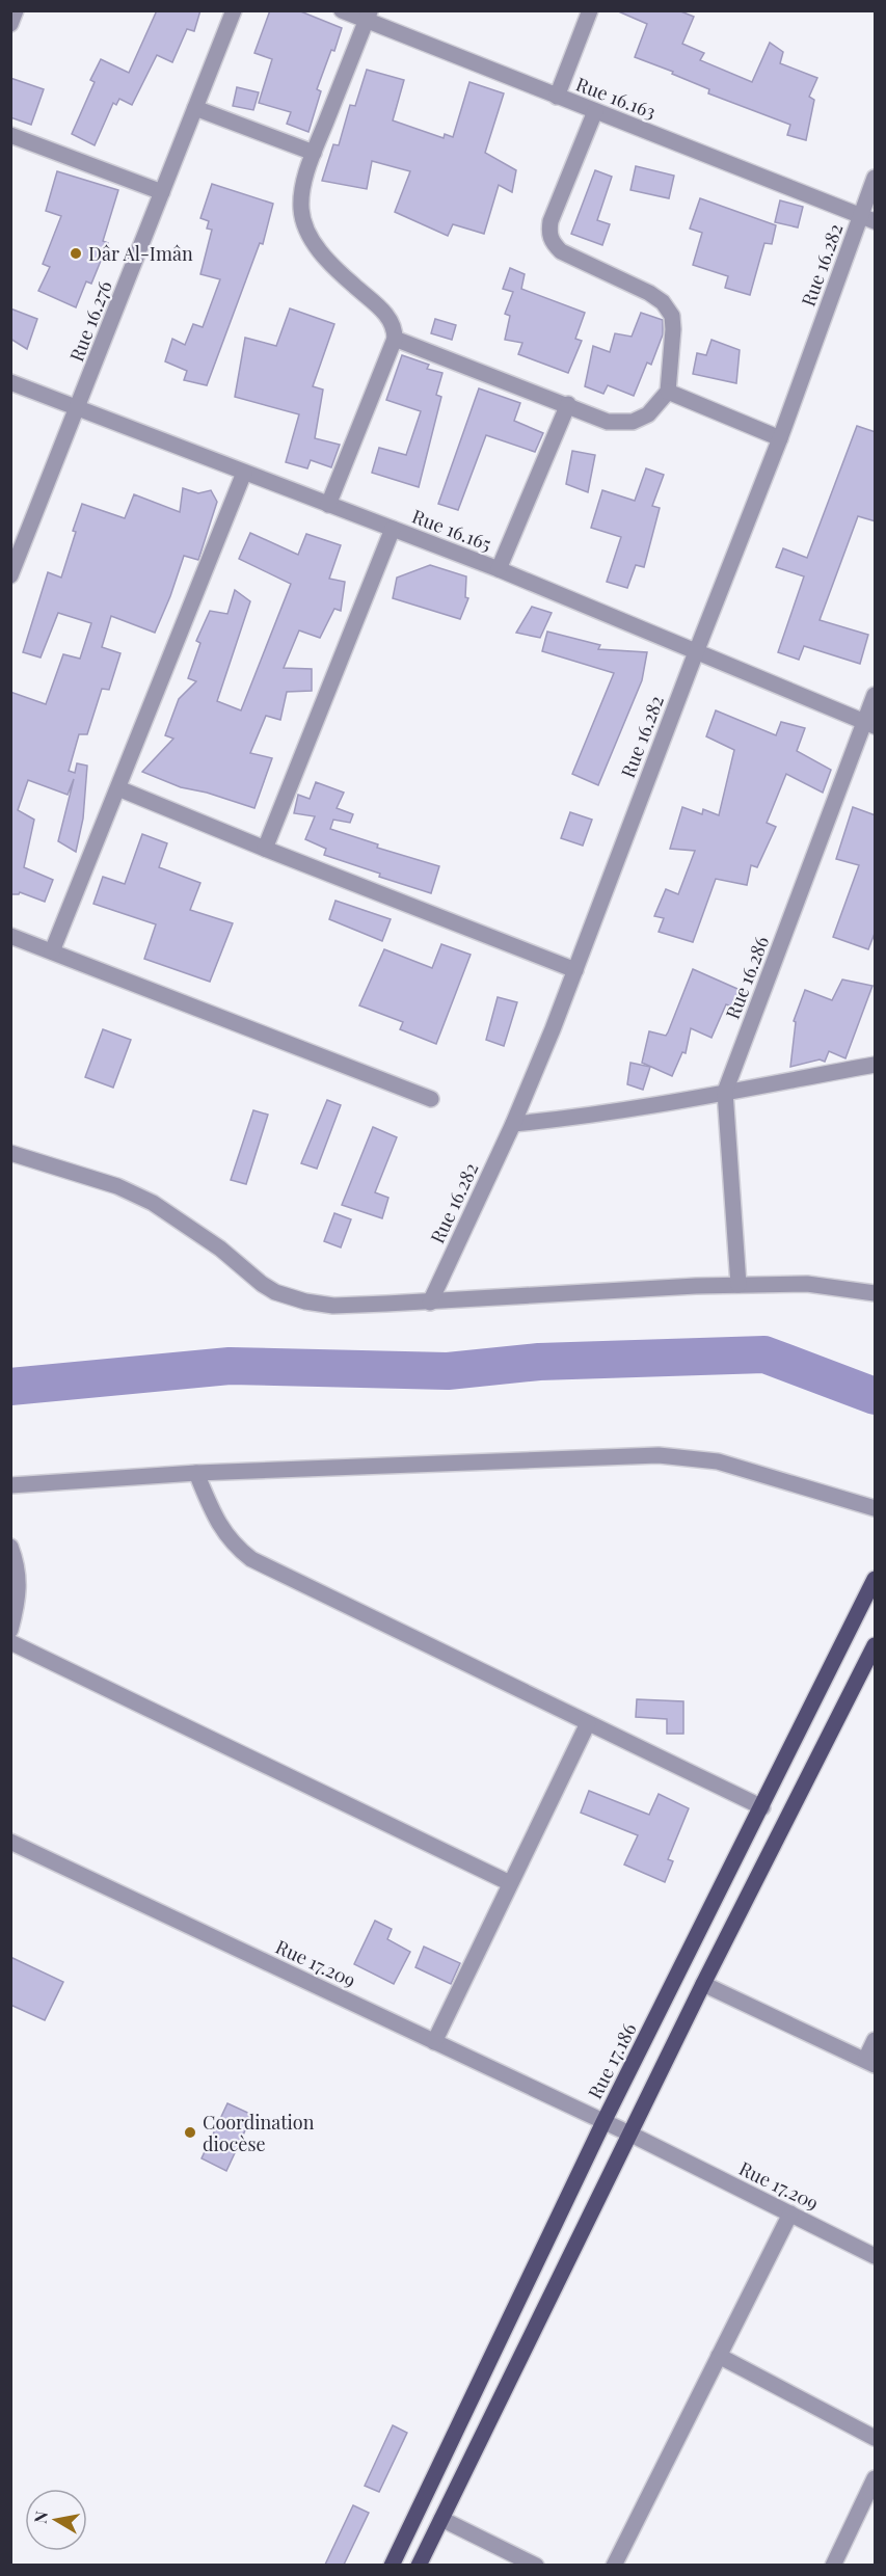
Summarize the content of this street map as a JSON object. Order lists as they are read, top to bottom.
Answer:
{
  "streets": {
    "main road": ["Rue 17.186"],
    "street": [
      "Rue 16.163",
      "Rue 16.282",
      "Rue 16.276",
      "Rue 16.165",
      "Rue 16.286",
      "Rue 17.209"
    ]
  },
  "crossings": [
    ["Rue 16.163", "Rue 16.282"],
    ["Rue 16.282", "Rue 16.165"],
    ["Rue 16.276", "Rue 16.165"],
    ["Rue 16.165", "Rue 16.286"],
    ["Rue 17.209", "Rue 17.186"]
  ],
  "places": ["Dâr Al-Imân", "Coordination diocèse"],
  "north": "left"
}
